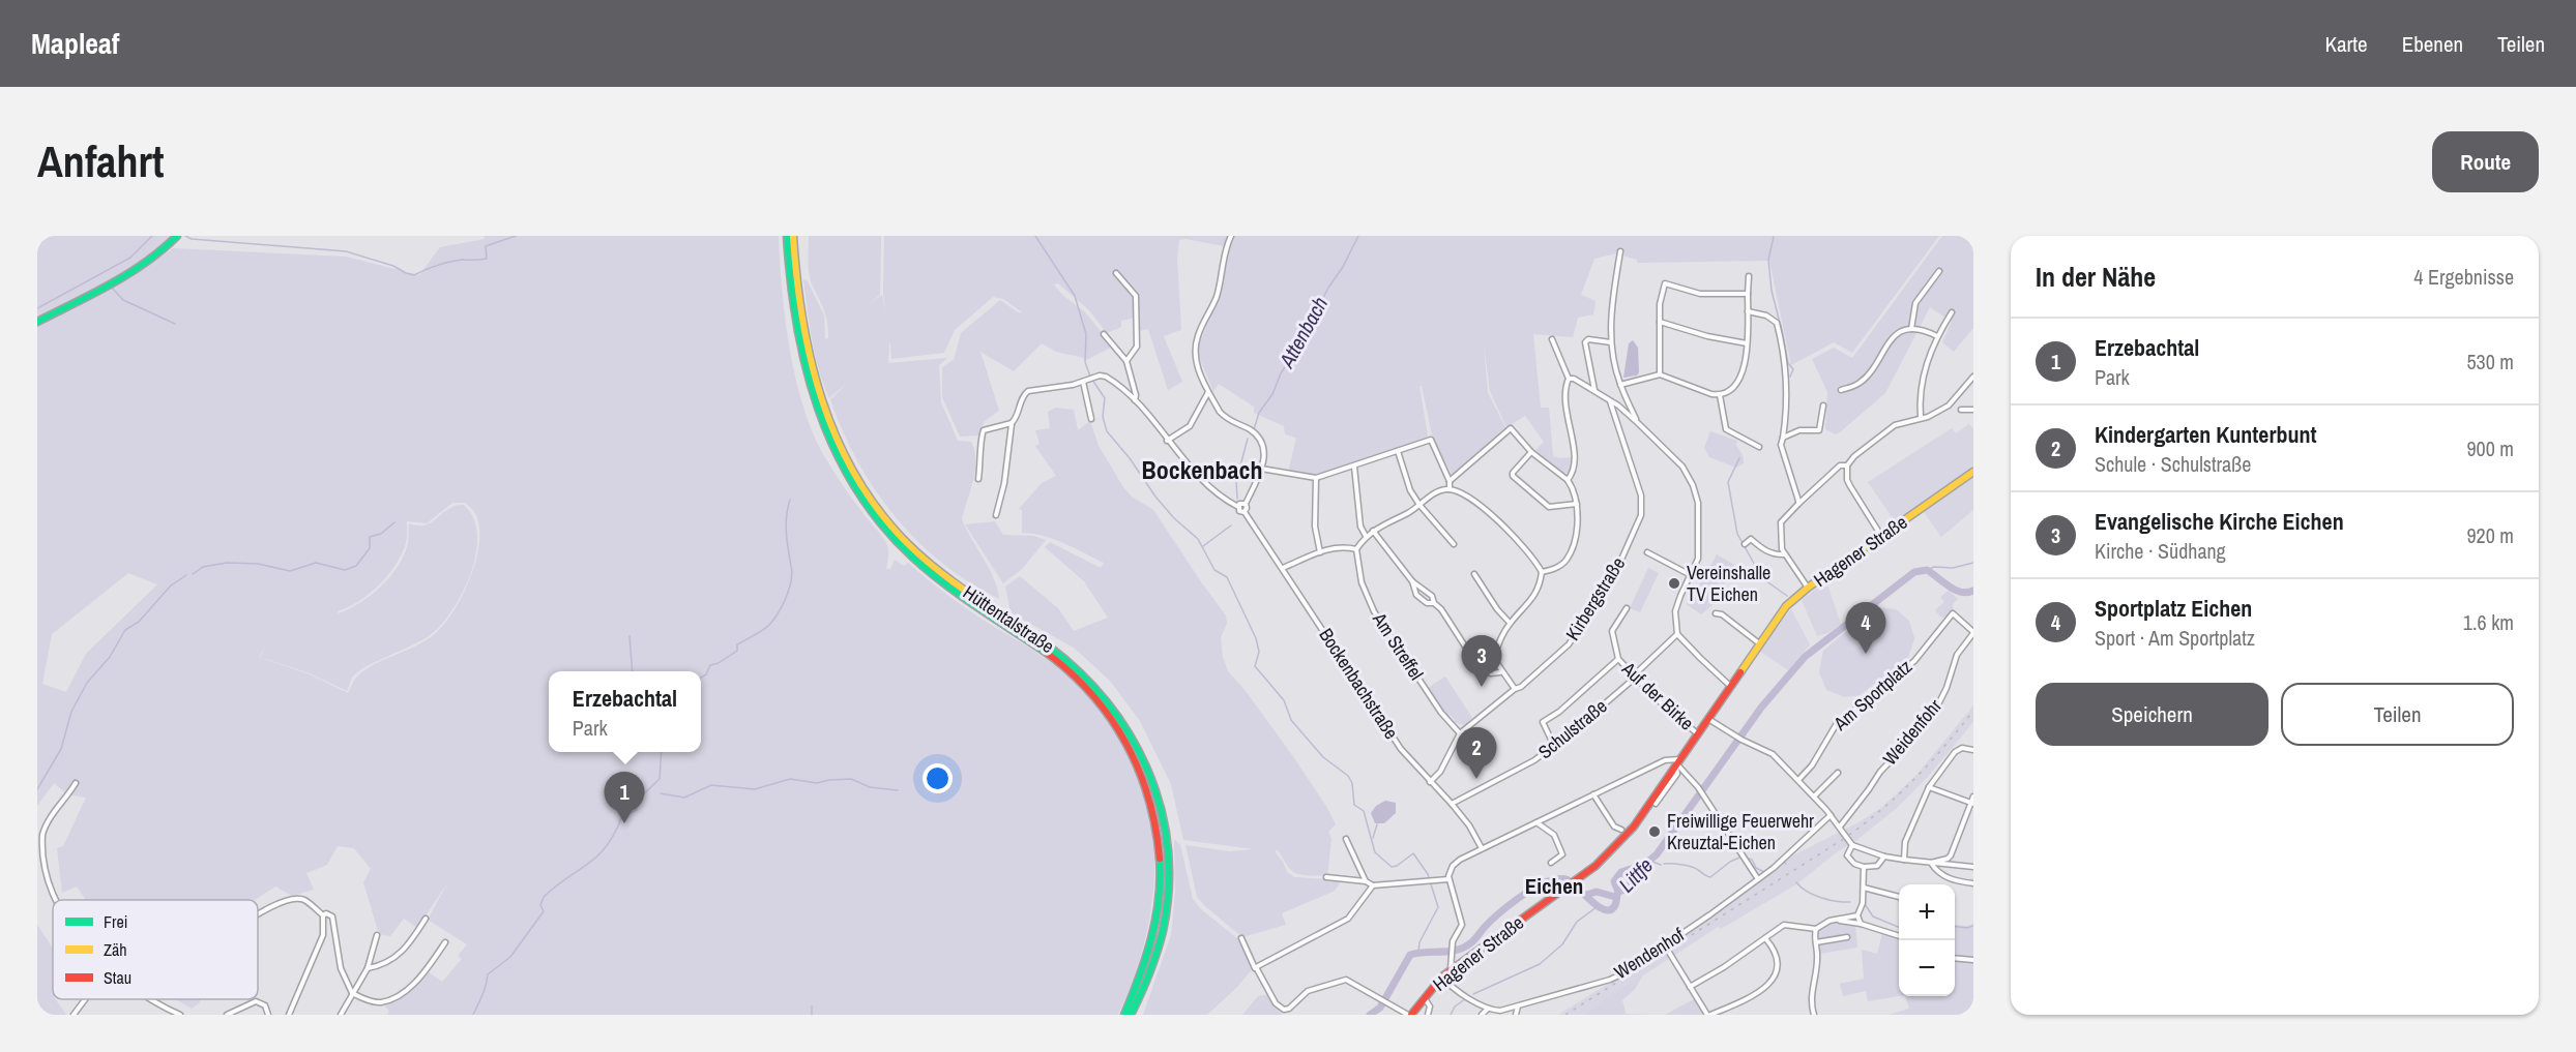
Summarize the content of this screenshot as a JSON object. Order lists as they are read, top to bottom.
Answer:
{
  "streets": {
    "main road": ["Hagener Straße", "Hüttentalstraße"],
    "street": [
      "Kirbergstraße",
      "Am Streffel",
      "Bockenbachstraße",
      "Am Sportplatz",
      "Auf der Birke",
      "Schulstraße",
      "Weidenfohr",
      "Wendenhof"
    ]
  },
  "crossings": [
    ["Hagener Straße", "Auf der Birke"],
    ["Kirbergstraße", "Am Streffel"],
    ["Kirbergstraße", "Bockenbachstraße"],
    ["Bockenbachstraße", "Schulstraße"],
    ["Auf der Birke", "Schulstraße"]
  ],
  "districts": ["Bockenbach", "Eichen"],
  "water": ["Attenbach", "Littfe"],
  "places": ["Vereinshalle TV Eichen", "Freiwillige Feuerwehr Kreuztal-Eichen"],
  "legend": ["Frei", "Zäh", "Stau"],
  "page": {
    "header": "Mapleaf",
    "nav": ["Karte", "Ebenen", "Teilen"],
    "buttons": [
      "Route",
      ["Speichern", "Teilen"]
    ],
    "title": "Anfahrt",
    "heading": ["In der Nähe", "4 Ergebnisse"],
    "list": [
      {
        "mark": "1",
        "name": "Erzebachtal",
        "note": "Park",
        "value": "530 m"
      },
      {
        "mark": "2",
        "name": "Kindergarten Kunterbunt",
        "note": "Schule · Schulstraße",
        "value": "900 m"
      },
      {
        "mark": "3",
        "name": "Evangelische Kirche Eichen",
        "note": "Kirche · Südhang",
        "value": "920 m"
      },
      {
        "mark": "4",
        "name": "Sportplatz Eichen",
        "note": "Sport · Am Sportplatz",
        "value": "1.6 km"
      }
    ],
    "pins": [
      "4",
      "3",
      "2",
      "1"
    ],
    "popup": ["Erzebachtal", "Park"],
    "map_buttons": ["+", "−"]
  }
}
